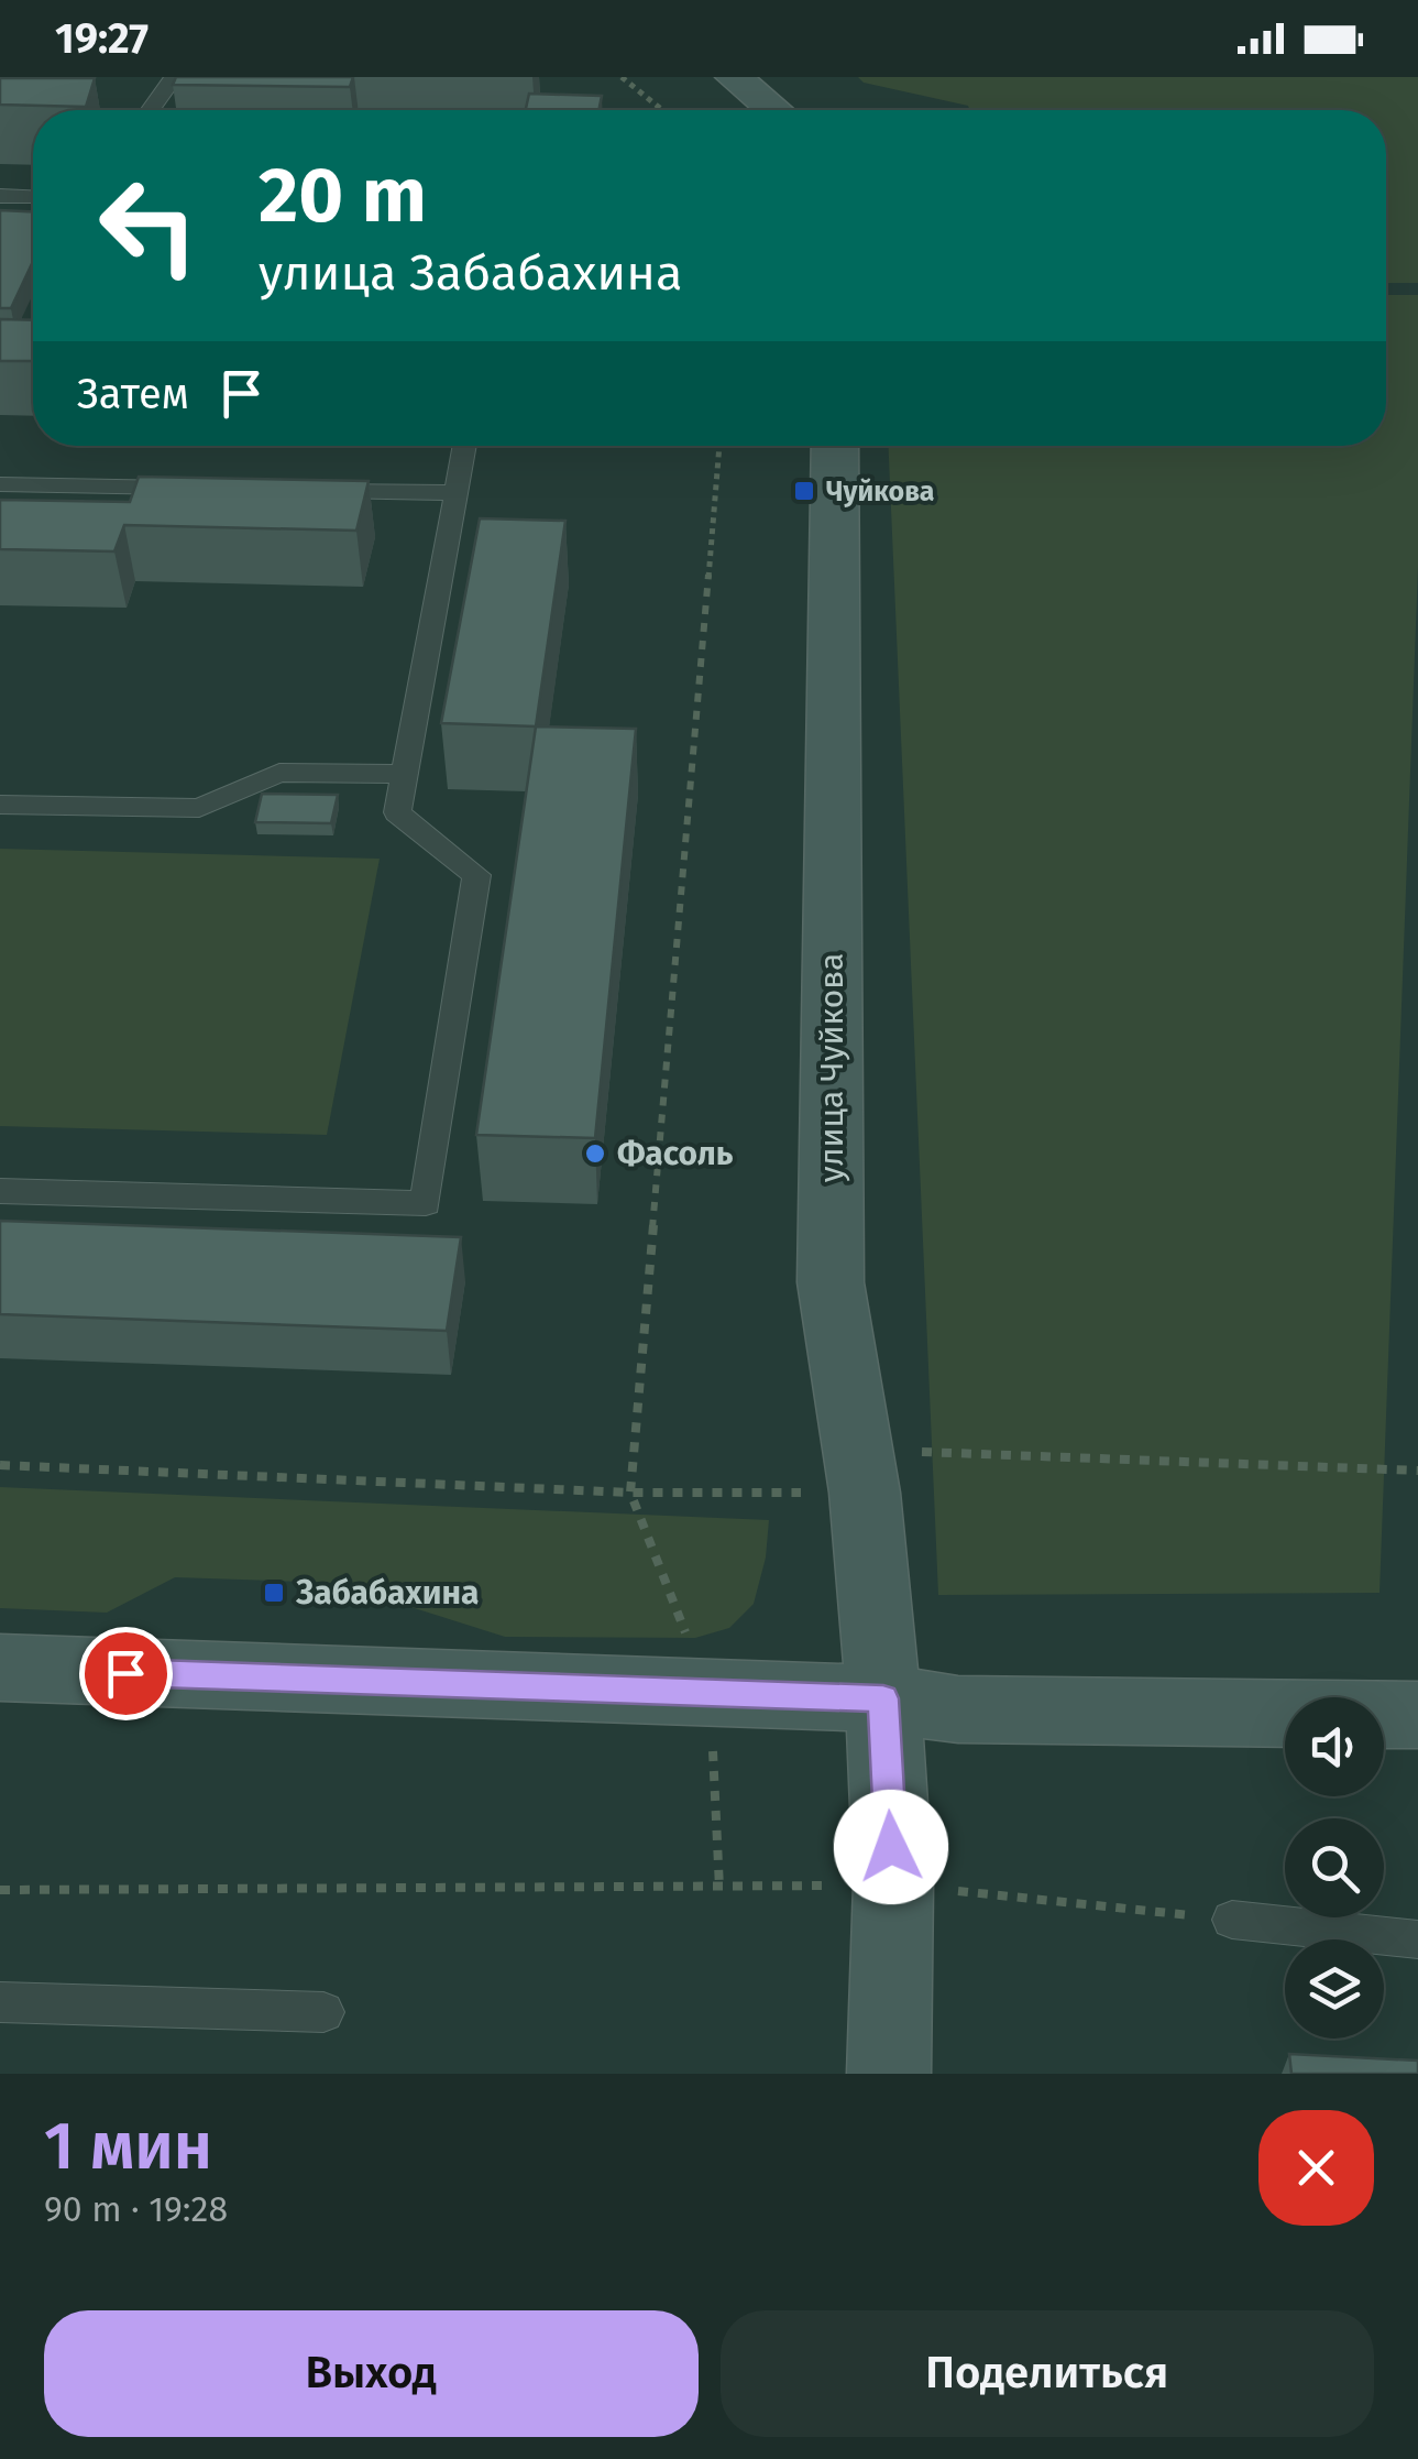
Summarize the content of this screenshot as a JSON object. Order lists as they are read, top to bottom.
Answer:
{
  "streets": {
    "street": ["улица Чуйкова"]
  },
  "places": {
    "transit": ["Чуйкова", "Забабахина"],
    "other": ["Фасоль"]
  },
  "page": {
    "status": "19:27",
    "turn": ["20 m", "улица Забабахина"],
    "then": "Затем",
    "heading": ["1 мин", "90 m · 19:28"],
    "buttons": ["Выход", "Поделиться"]
  }
}
